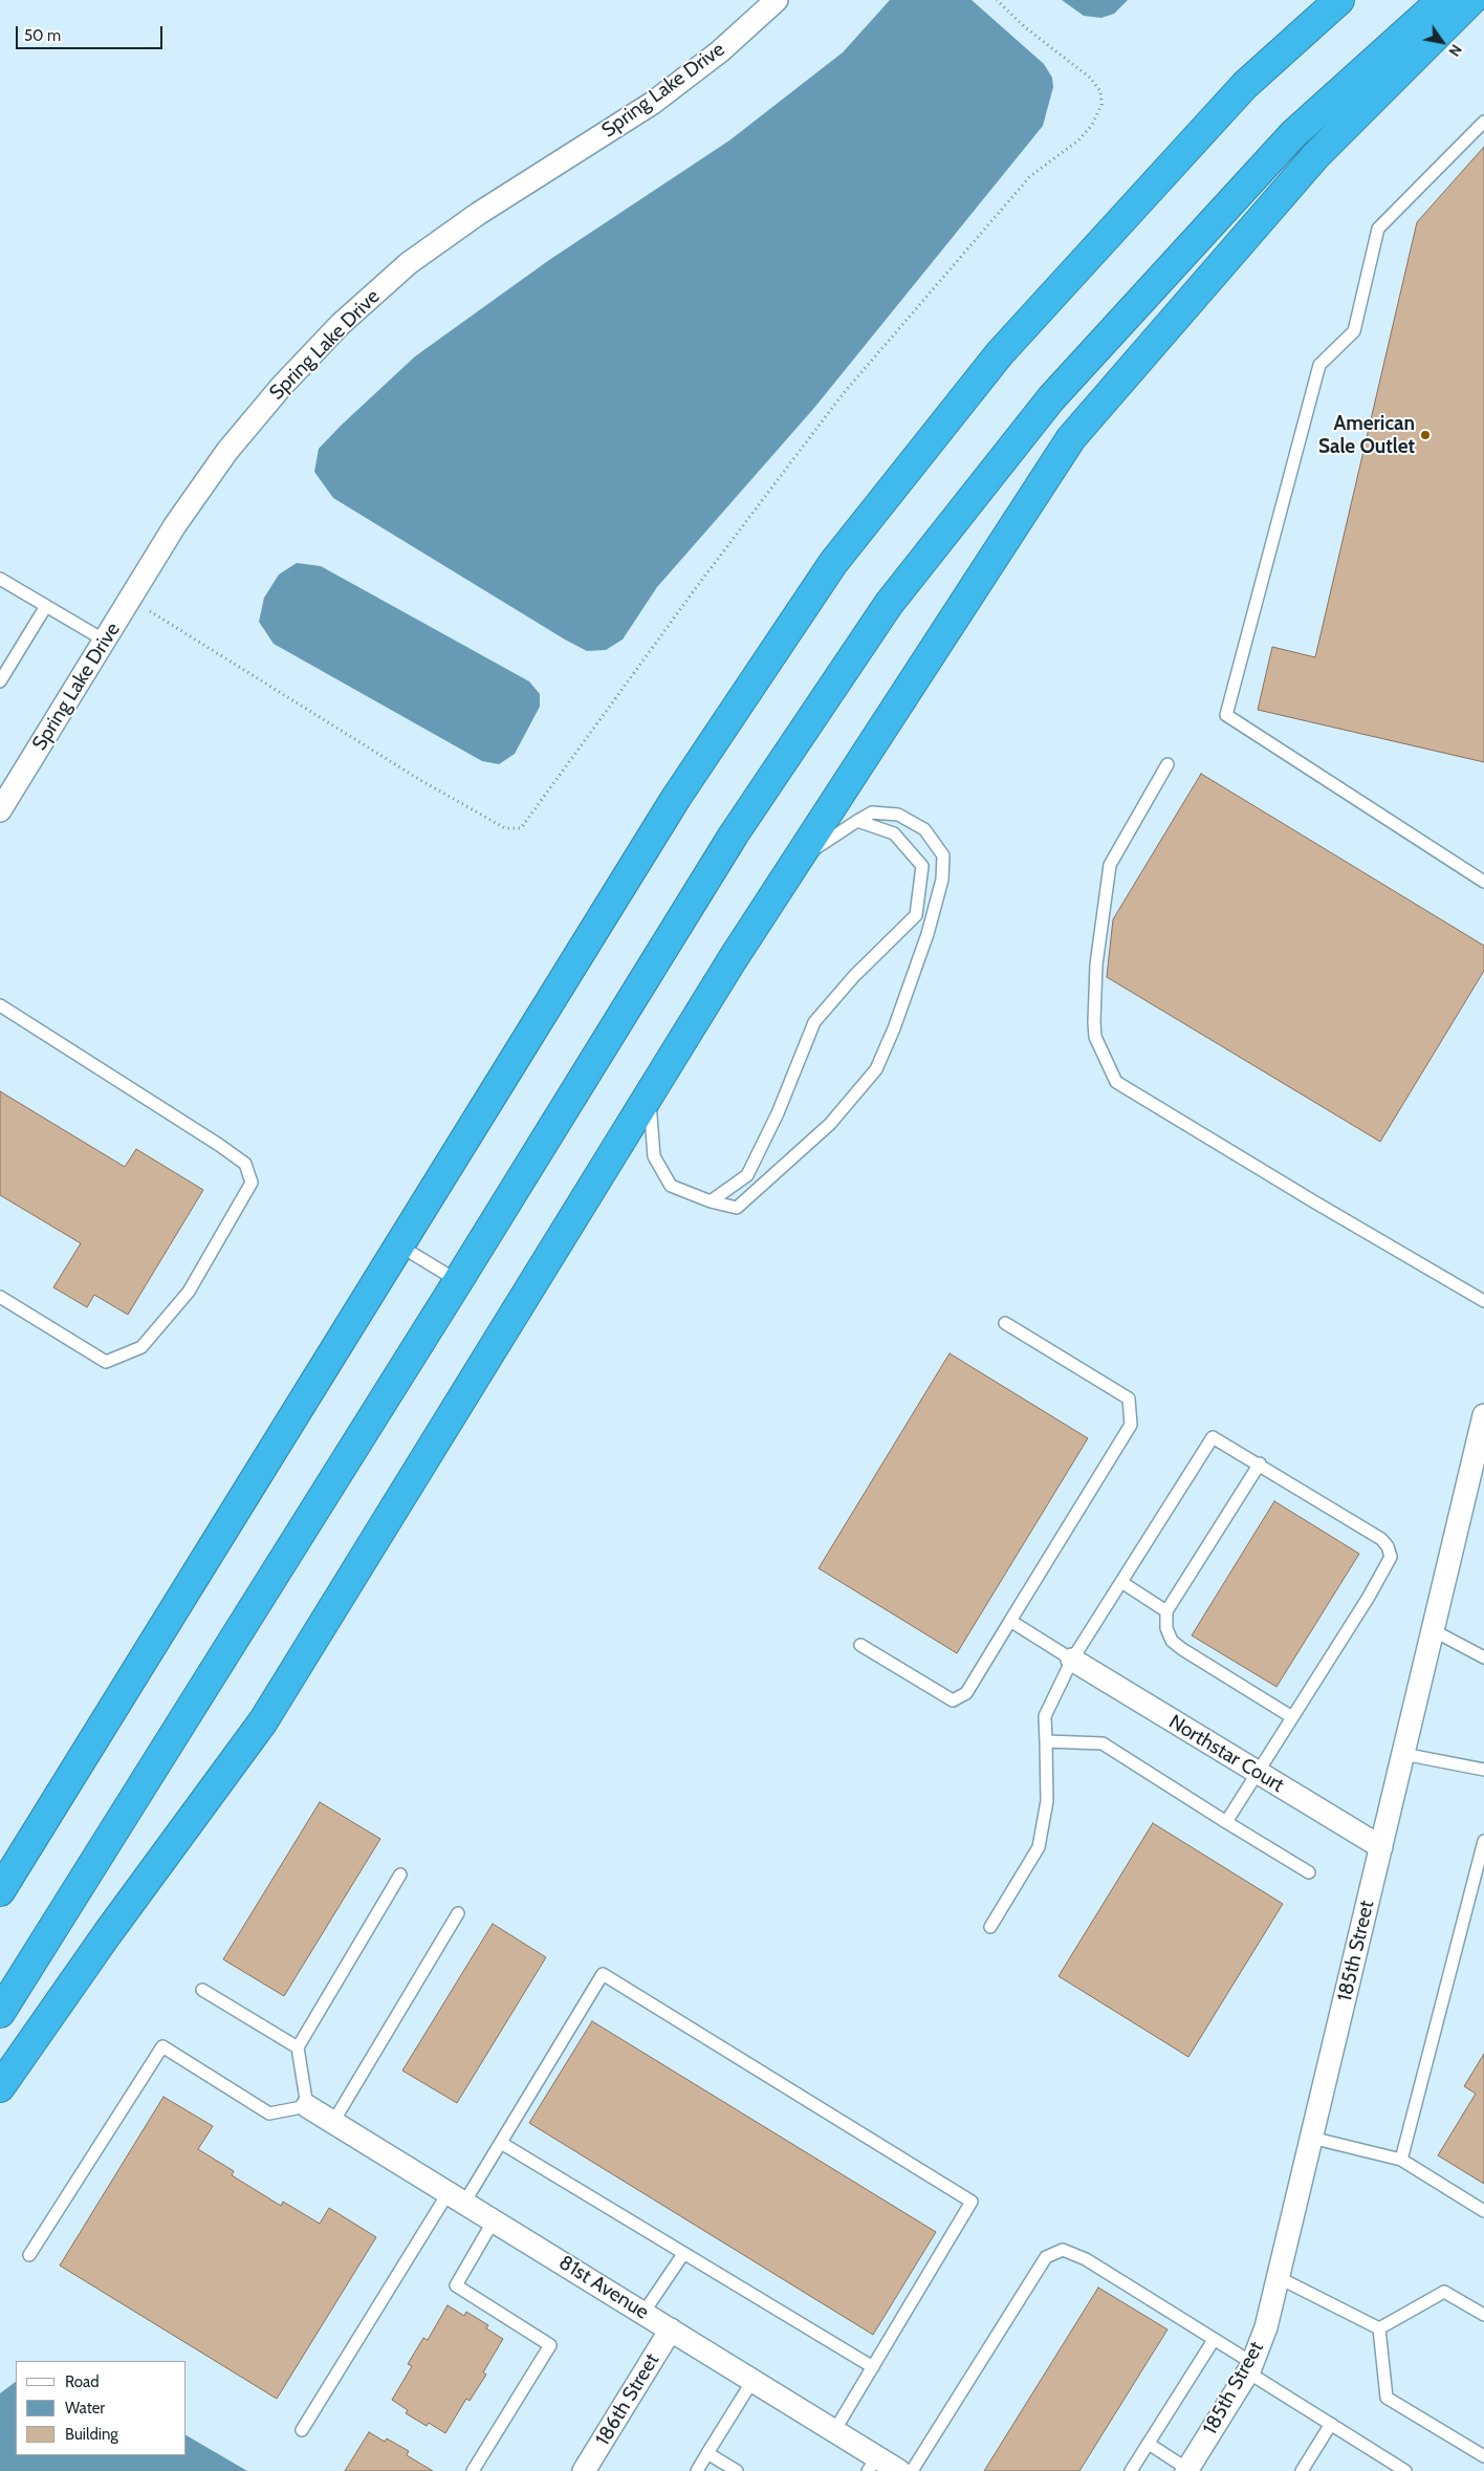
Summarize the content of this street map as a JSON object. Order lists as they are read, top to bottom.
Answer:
{
  "streets": {
    "street": [
      "Spring Lake Drive",
      "Northstar Court",
      "185th Street",
      "81st Avenue",
      "186th Street"
    ]
  },
  "crossings": [
    ["Northstar Court", "185th Street"],
    ["81st Avenue", "186th Street"]
  ],
  "places": ["American Sale Outlet"],
  "legend": ["Road", "Water", "Building"],
  "scale_bar": "50 m",
  "north": "bottom right"
}
